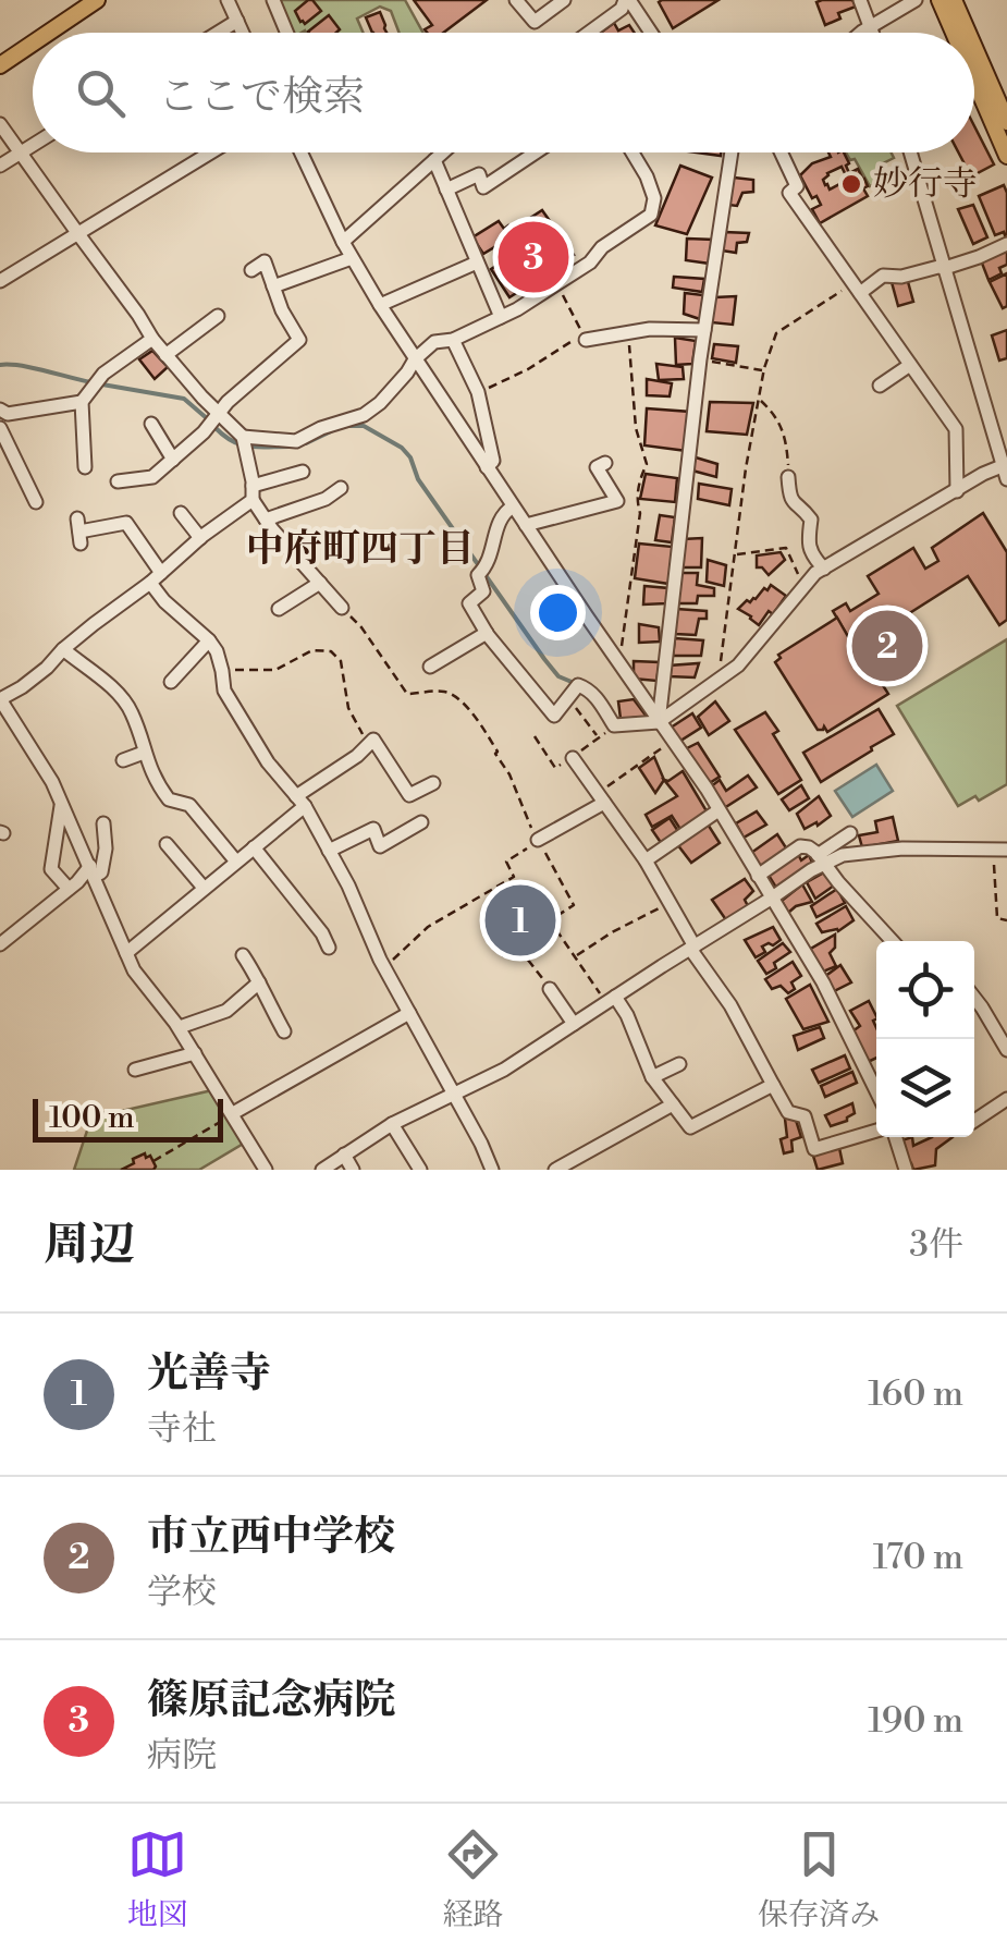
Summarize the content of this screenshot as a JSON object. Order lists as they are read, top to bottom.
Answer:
{
  "districts": ["中府町四丁目"],
  "places": ["妙行寺"],
  "scale_bar": "100 m",
  "page": {
    "search": "ここで検索",
    "pins": ["3", "2", "1"],
    "scale": "100 m",
    "heading": ["周辺", "3件"],
    "list": [
      {
        "mark": "1",
        "name": "光善寺",
        "note": "寺社",
        "value": "160 m"
      },
      {
        "mark": "2",
        "name": "市立西中学校",
        "note": "学校",
        "value": "170 m"
      },
      {
        "mark": "3",
        "name": "篠原記念病院",
        "note": "病院",
        "value": "190 m"
      }
    ],
    "nav": ["地図", "経路", "保存済み"]
  }
}
